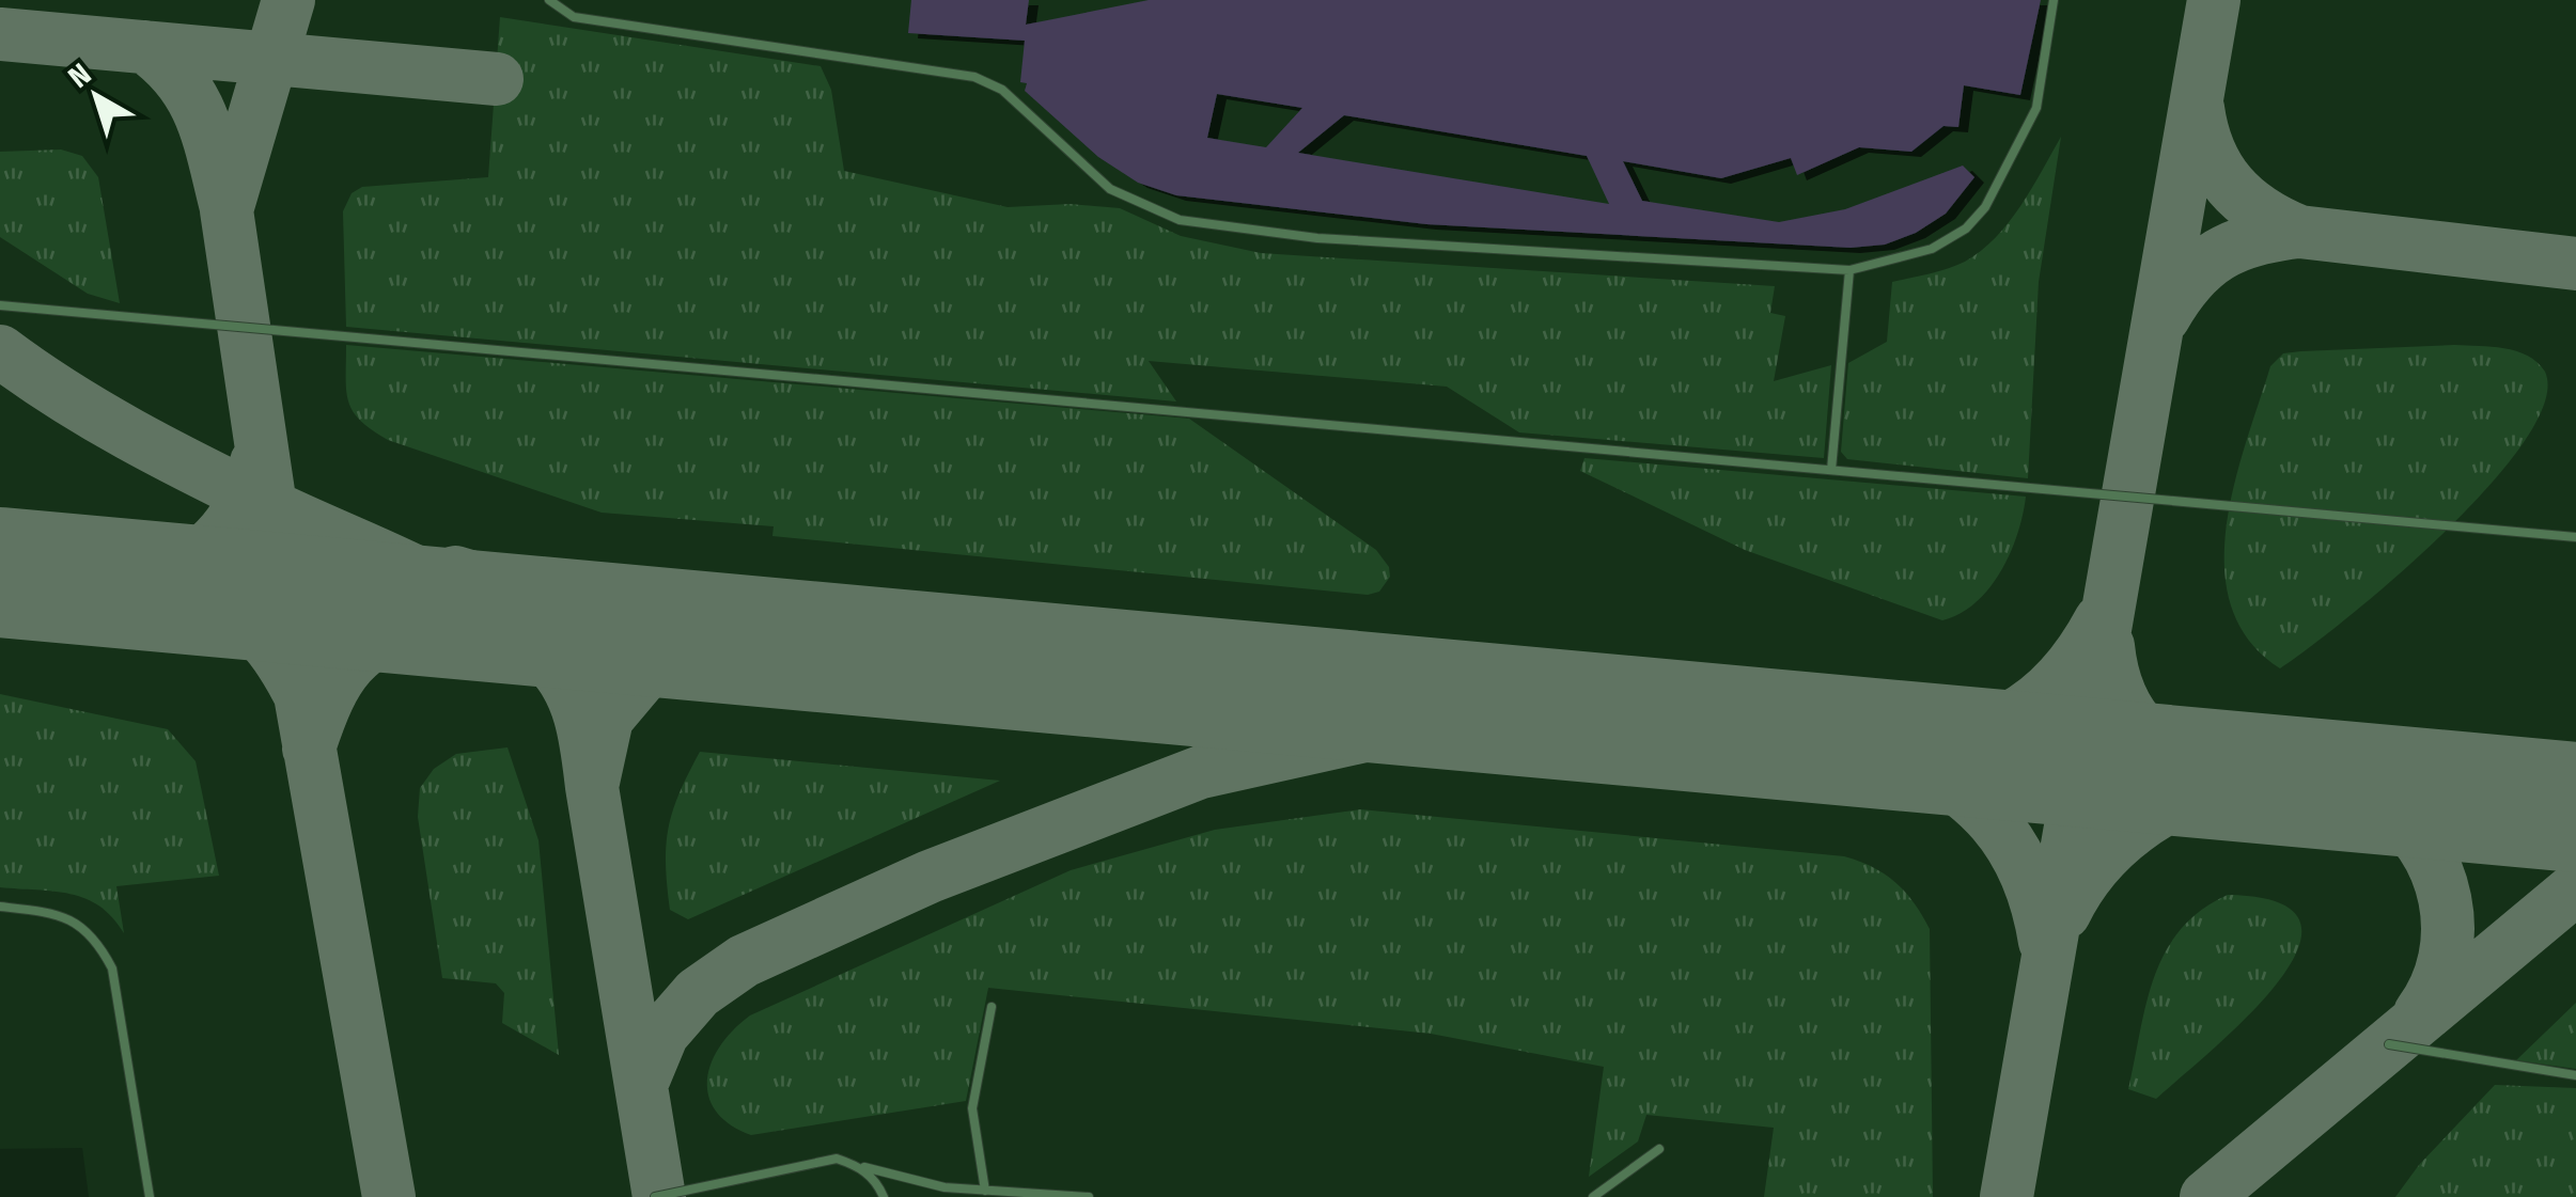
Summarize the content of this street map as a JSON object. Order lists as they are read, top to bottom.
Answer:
{
  "north": "top left"
}
